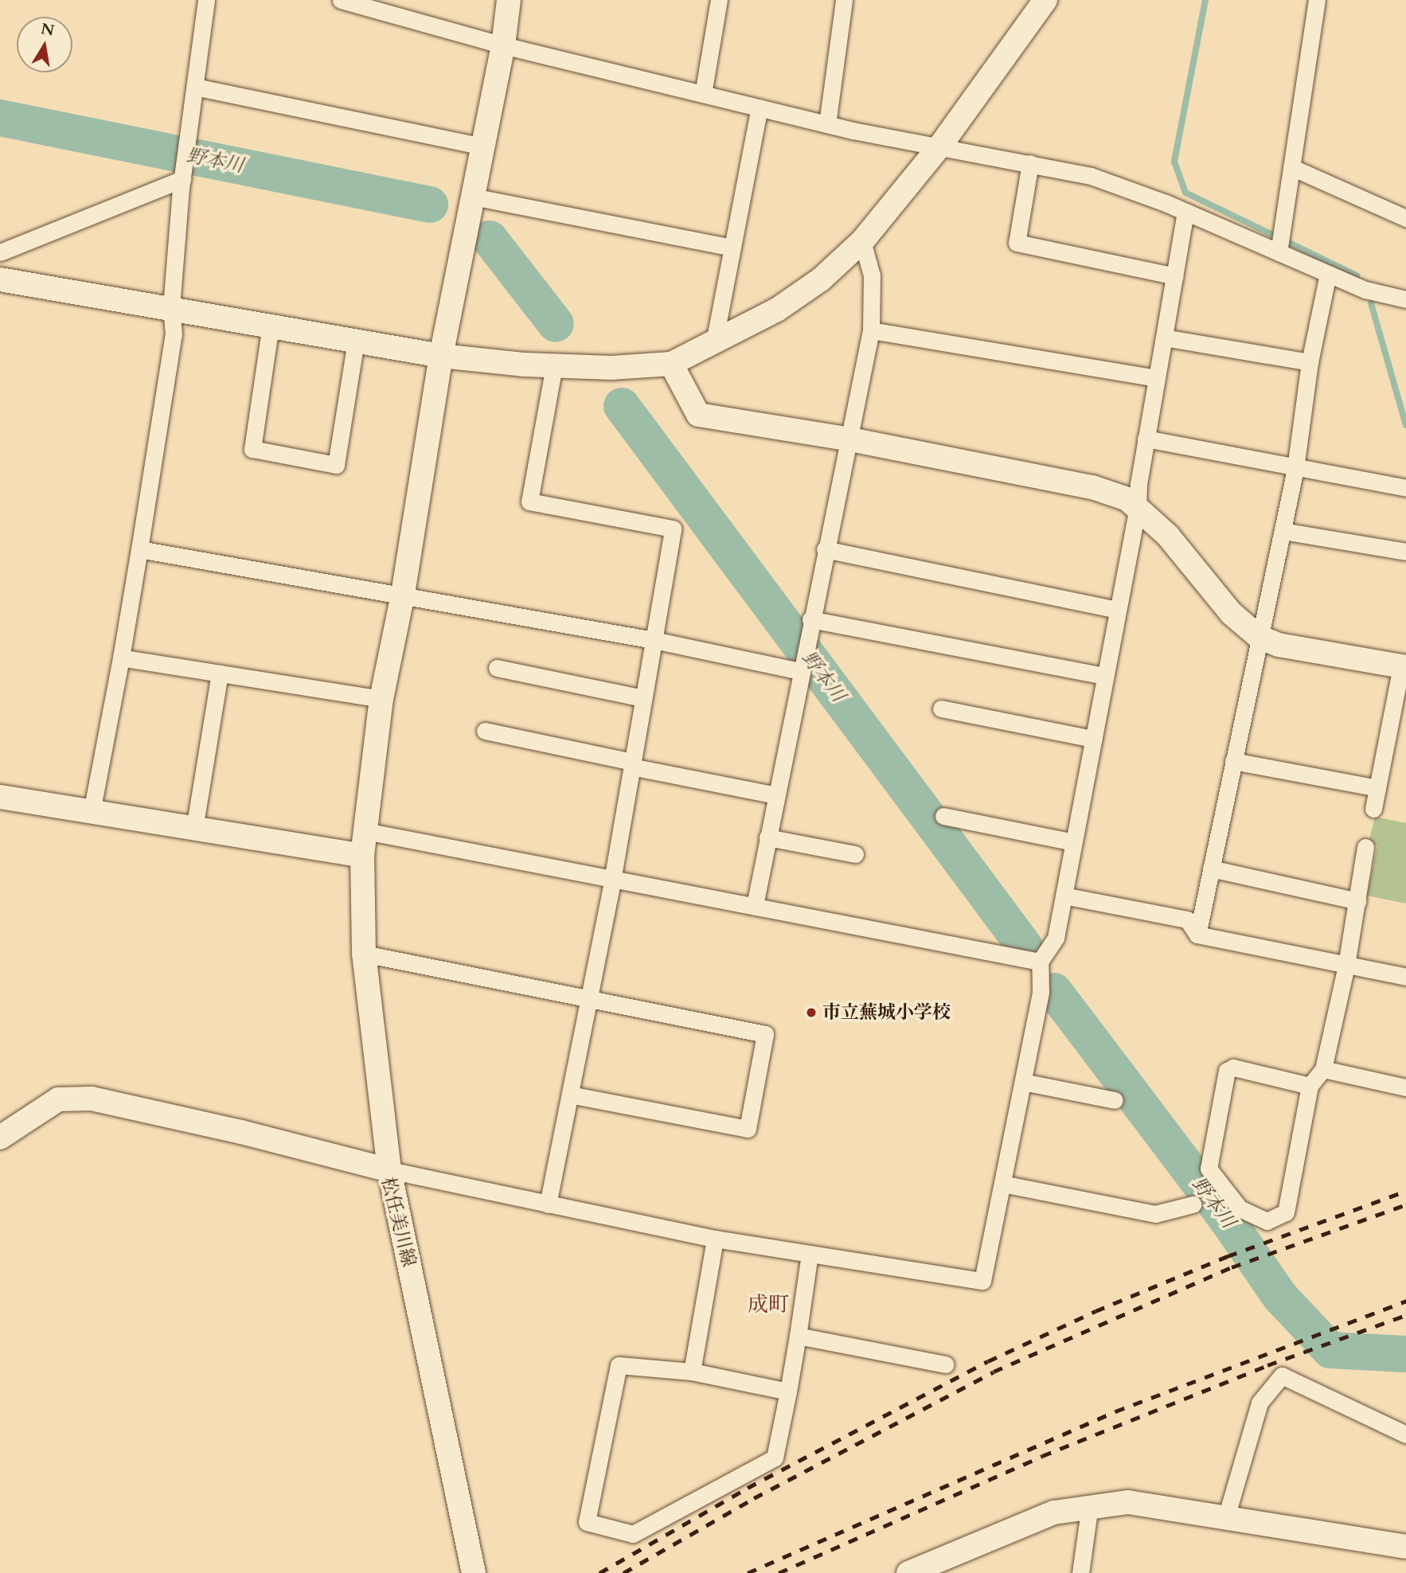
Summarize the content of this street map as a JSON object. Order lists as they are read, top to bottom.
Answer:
{
  "streets": {
    "street": ["松任美川線"]
  },
  "districts": ["成町"],
  "water": ["野本川"],
  "places": ["市立蕪城小学校"],
  "north": "top"
}
